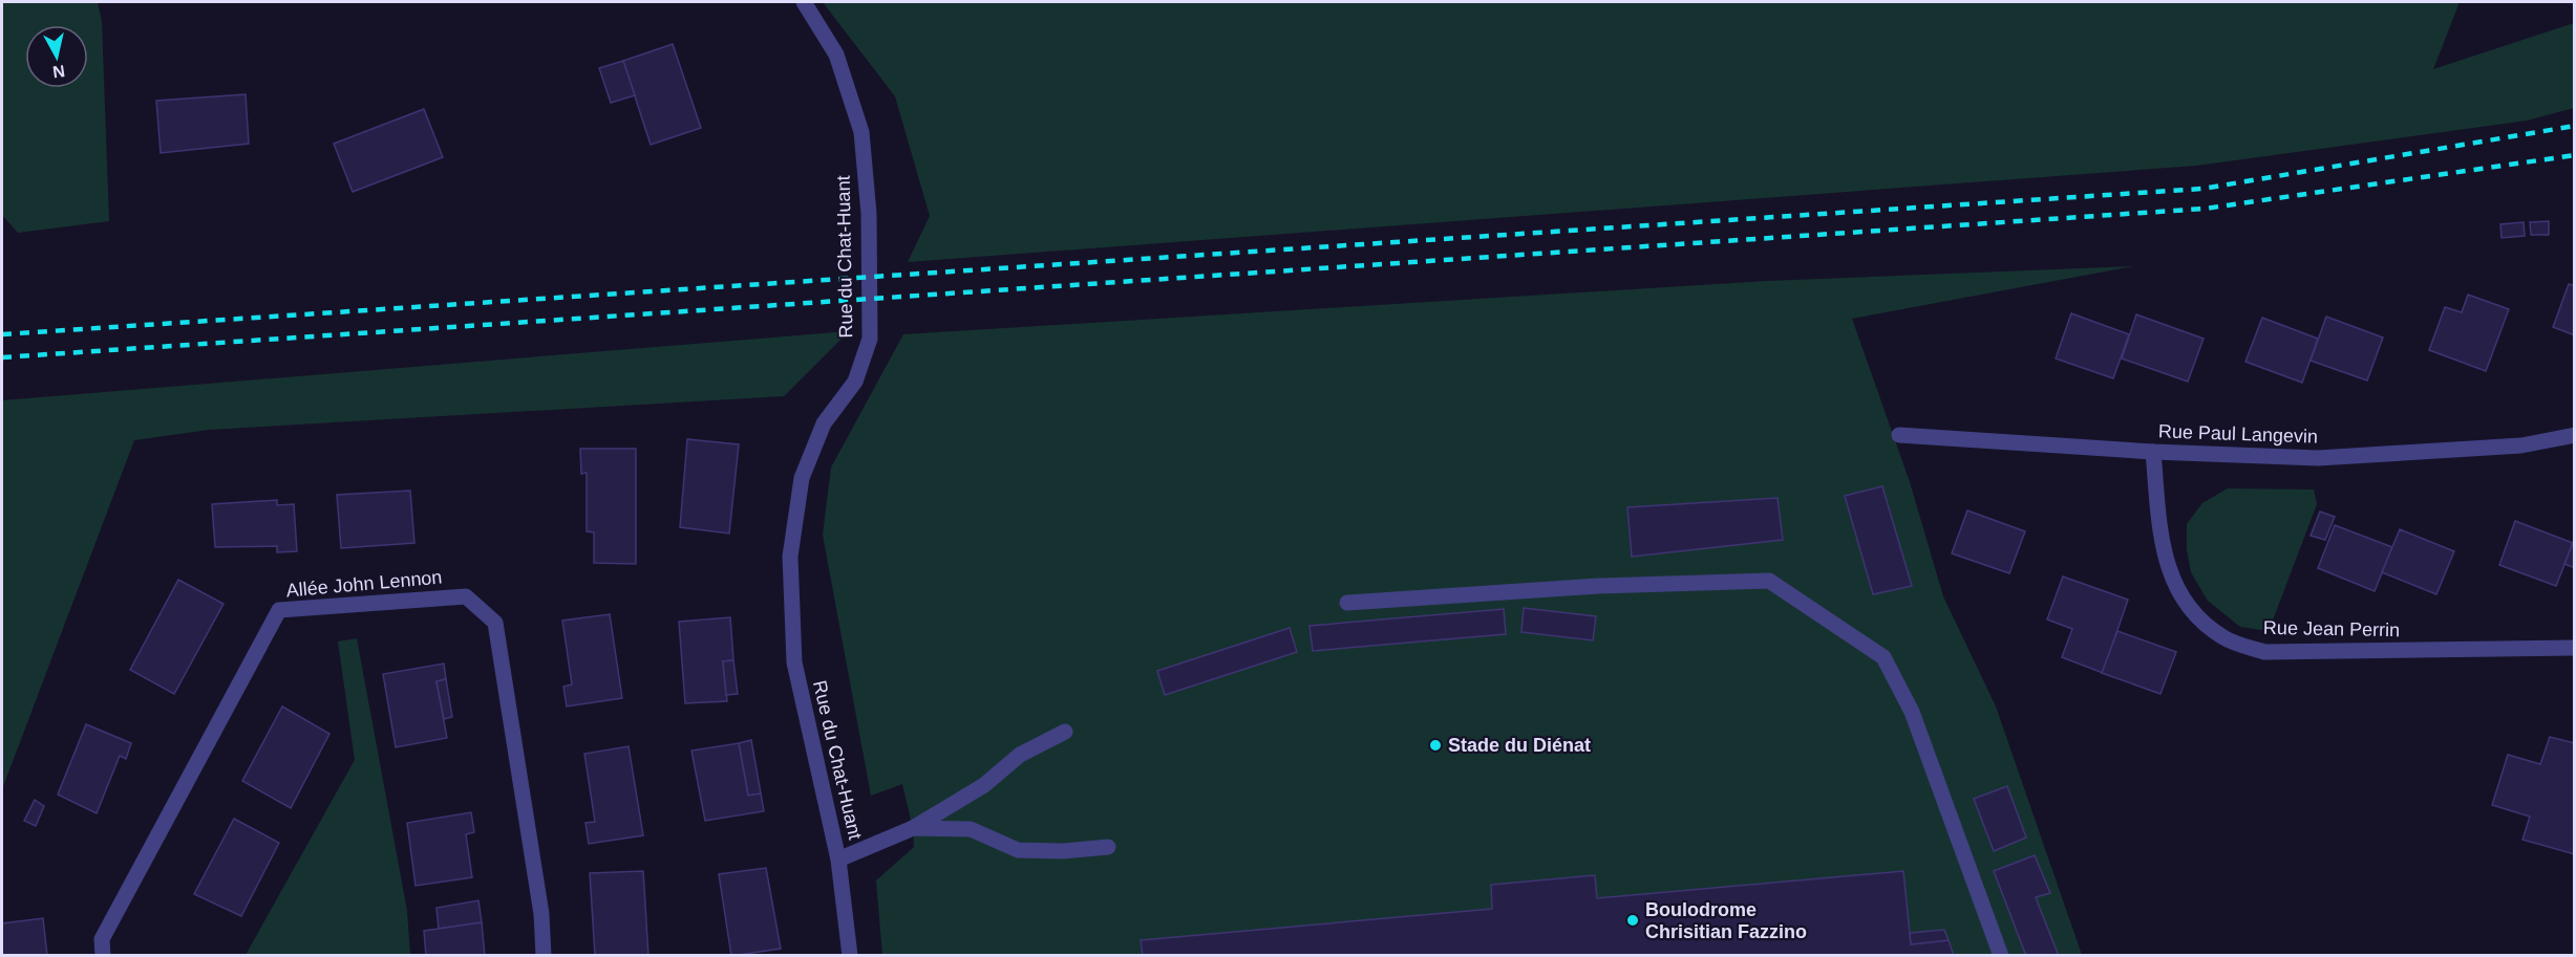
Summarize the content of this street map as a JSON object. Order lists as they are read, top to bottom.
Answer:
{
  "streets": {
    "street": [
      "Rue du Chat-Huant",
      "Rue Paul Langevin",
      "Allée John Lennon",
      "Rue Jean Perrin"
    ]
  },
  "crossings": [
    ["Rue Paul Langevin", "Rue Jean Perrin"]
  ],
  "places": ["Stade du Diénat", "Boulodrome Chrisitian Fazzino"],
  "north": "bottom"
}
